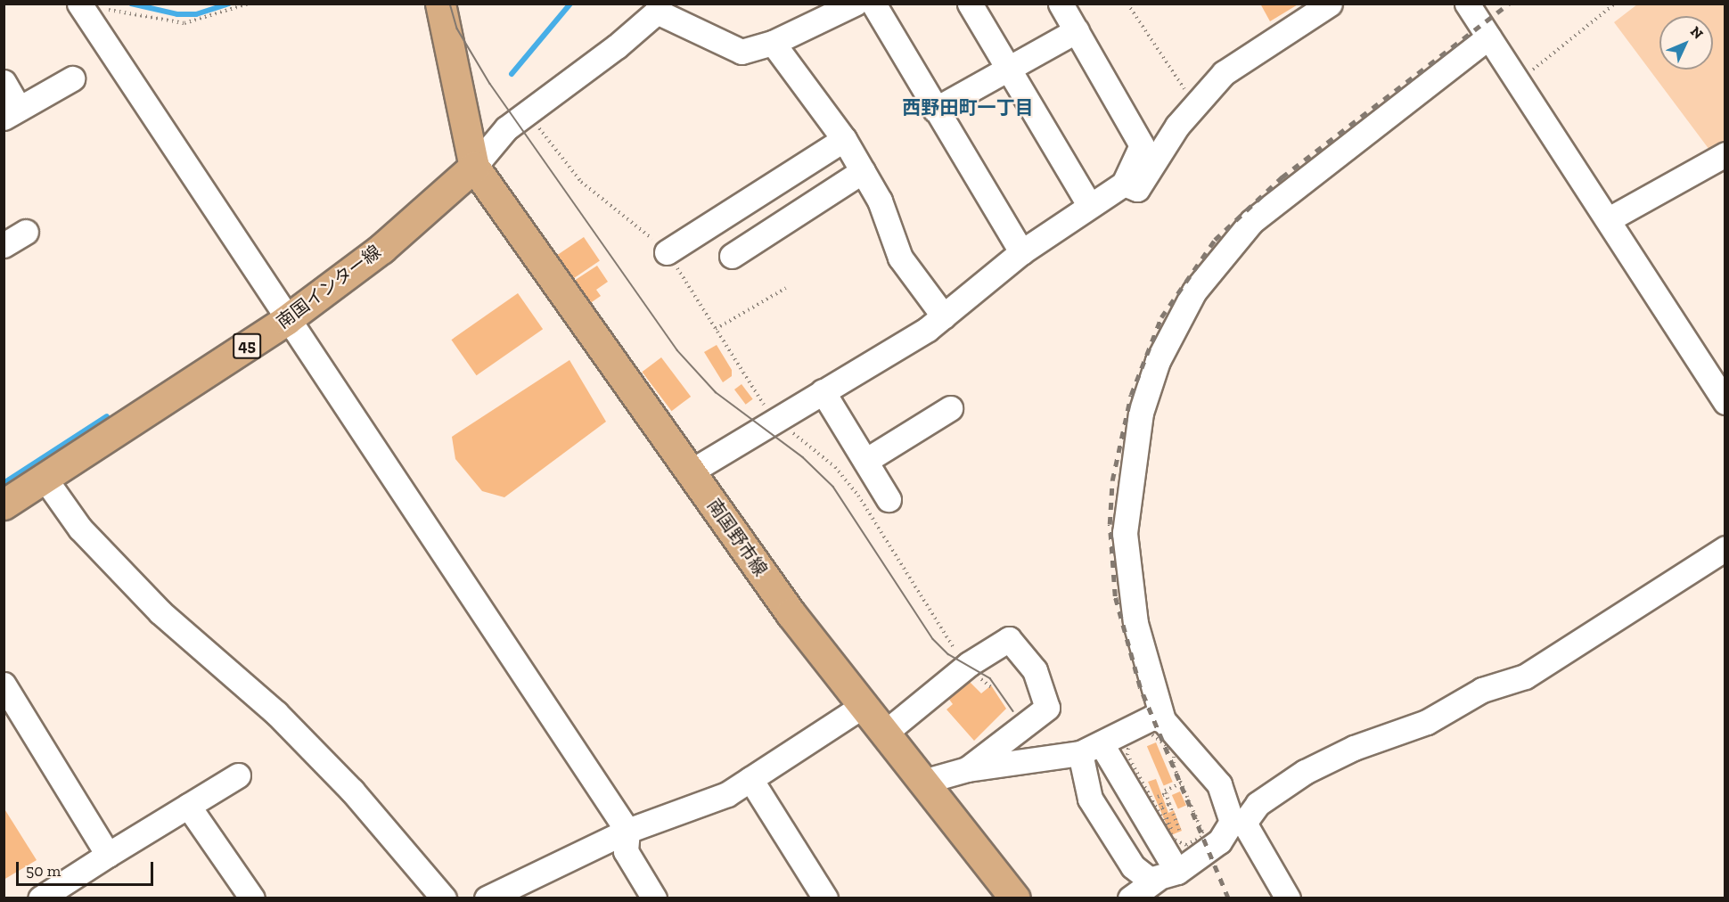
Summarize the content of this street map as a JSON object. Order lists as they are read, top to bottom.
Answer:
{
  "streets": {
    "main road": ["南国インター線", "45", "南国野市線"]
  },
  "crossings": [
    ["南国インター線", "南国野市線"]
  ],
  "districts": ["西野田町一丁目"],
  "scale_bar": "50 m",
  "north": "top right"
}
